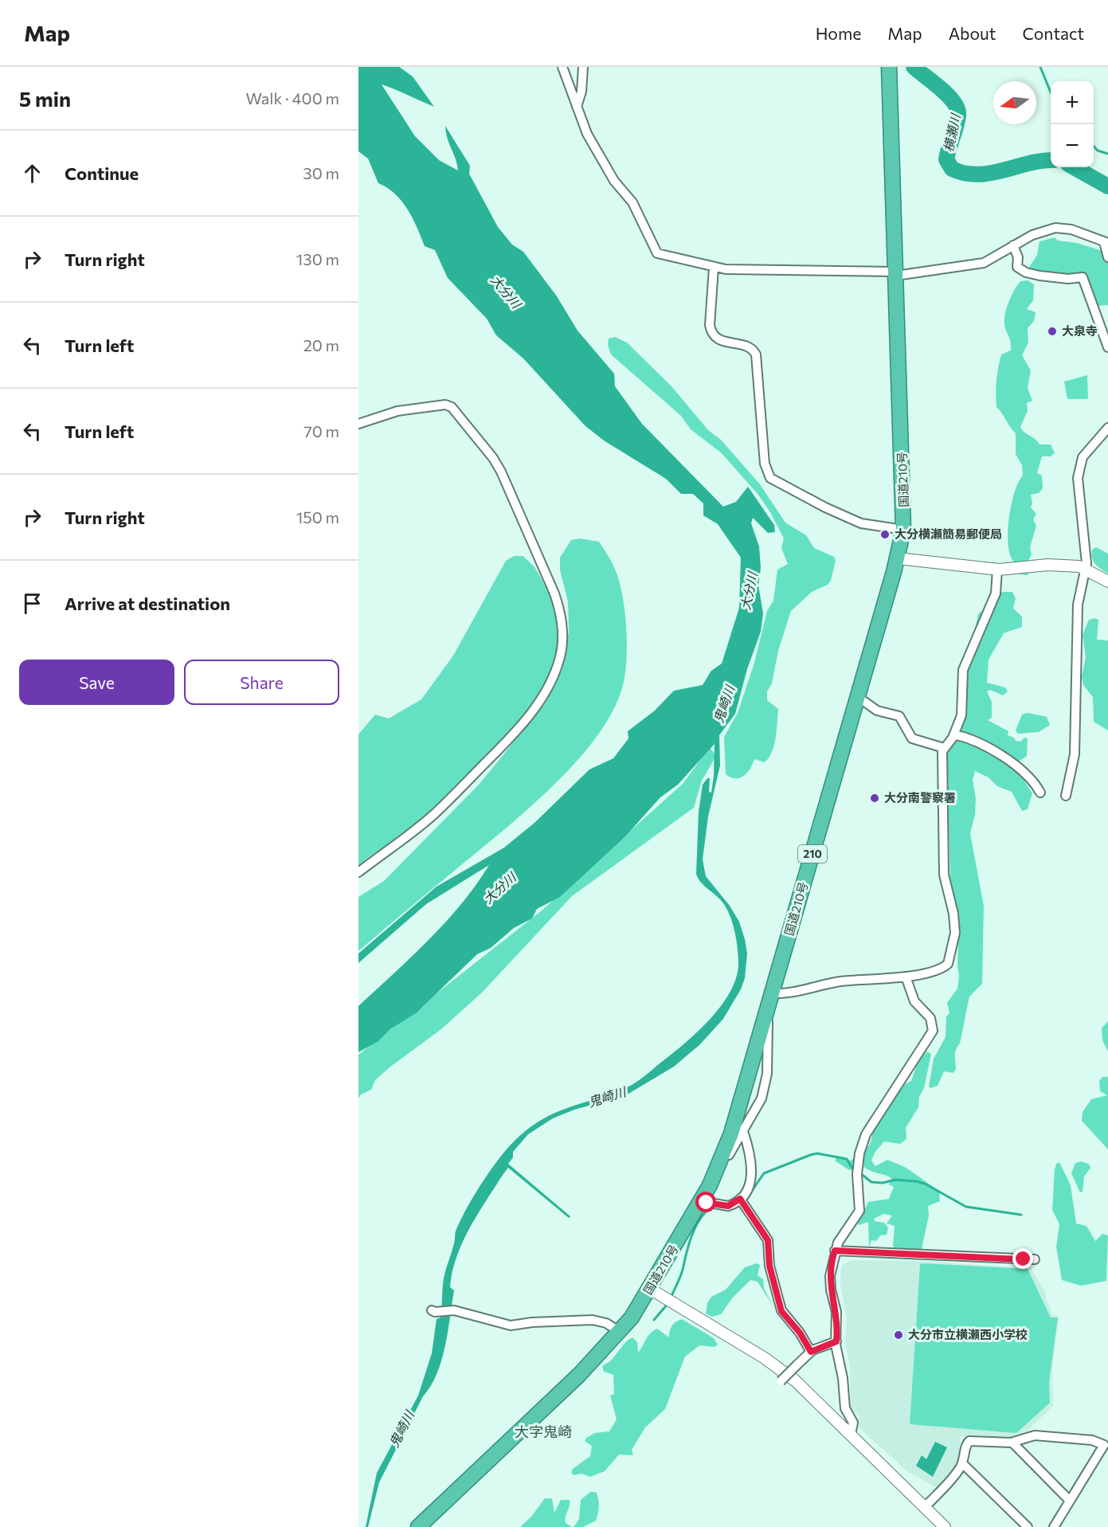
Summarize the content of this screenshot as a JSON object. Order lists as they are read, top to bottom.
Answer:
{
  "streets": {
    "highway": ["国道210号", "210"]
  },
  "districts": ["大字鬼崎"],
  "water": ["横瀬川", "大分川", "鬼崎川"],
  "places": [
    "大泉寺",
    "大分横瀬簡易郵便局",
    "大分南警察署",
    "大分市立横瀬西小学校"
  ],
  "north": "left",
  "page": {
    "header": "Map",
    "nav": [
      "Home",
      "Map",
      "About",
      "Contact"
    ],
    "heading": ["5 min", "Walk · 400 m"],
    "map_buttons": ["+", "−"],
    "list": [
      ["Continue", "30 m"],
      ["Turn right", "130 m"],
      ["Turn left", "20 m"],
      ["Turn left", "70 m"],
      ["Turn right", "150 m"],
      "Arrive at destination"
    ],
    "buttons": ["Save", "Share"]
  }
}
